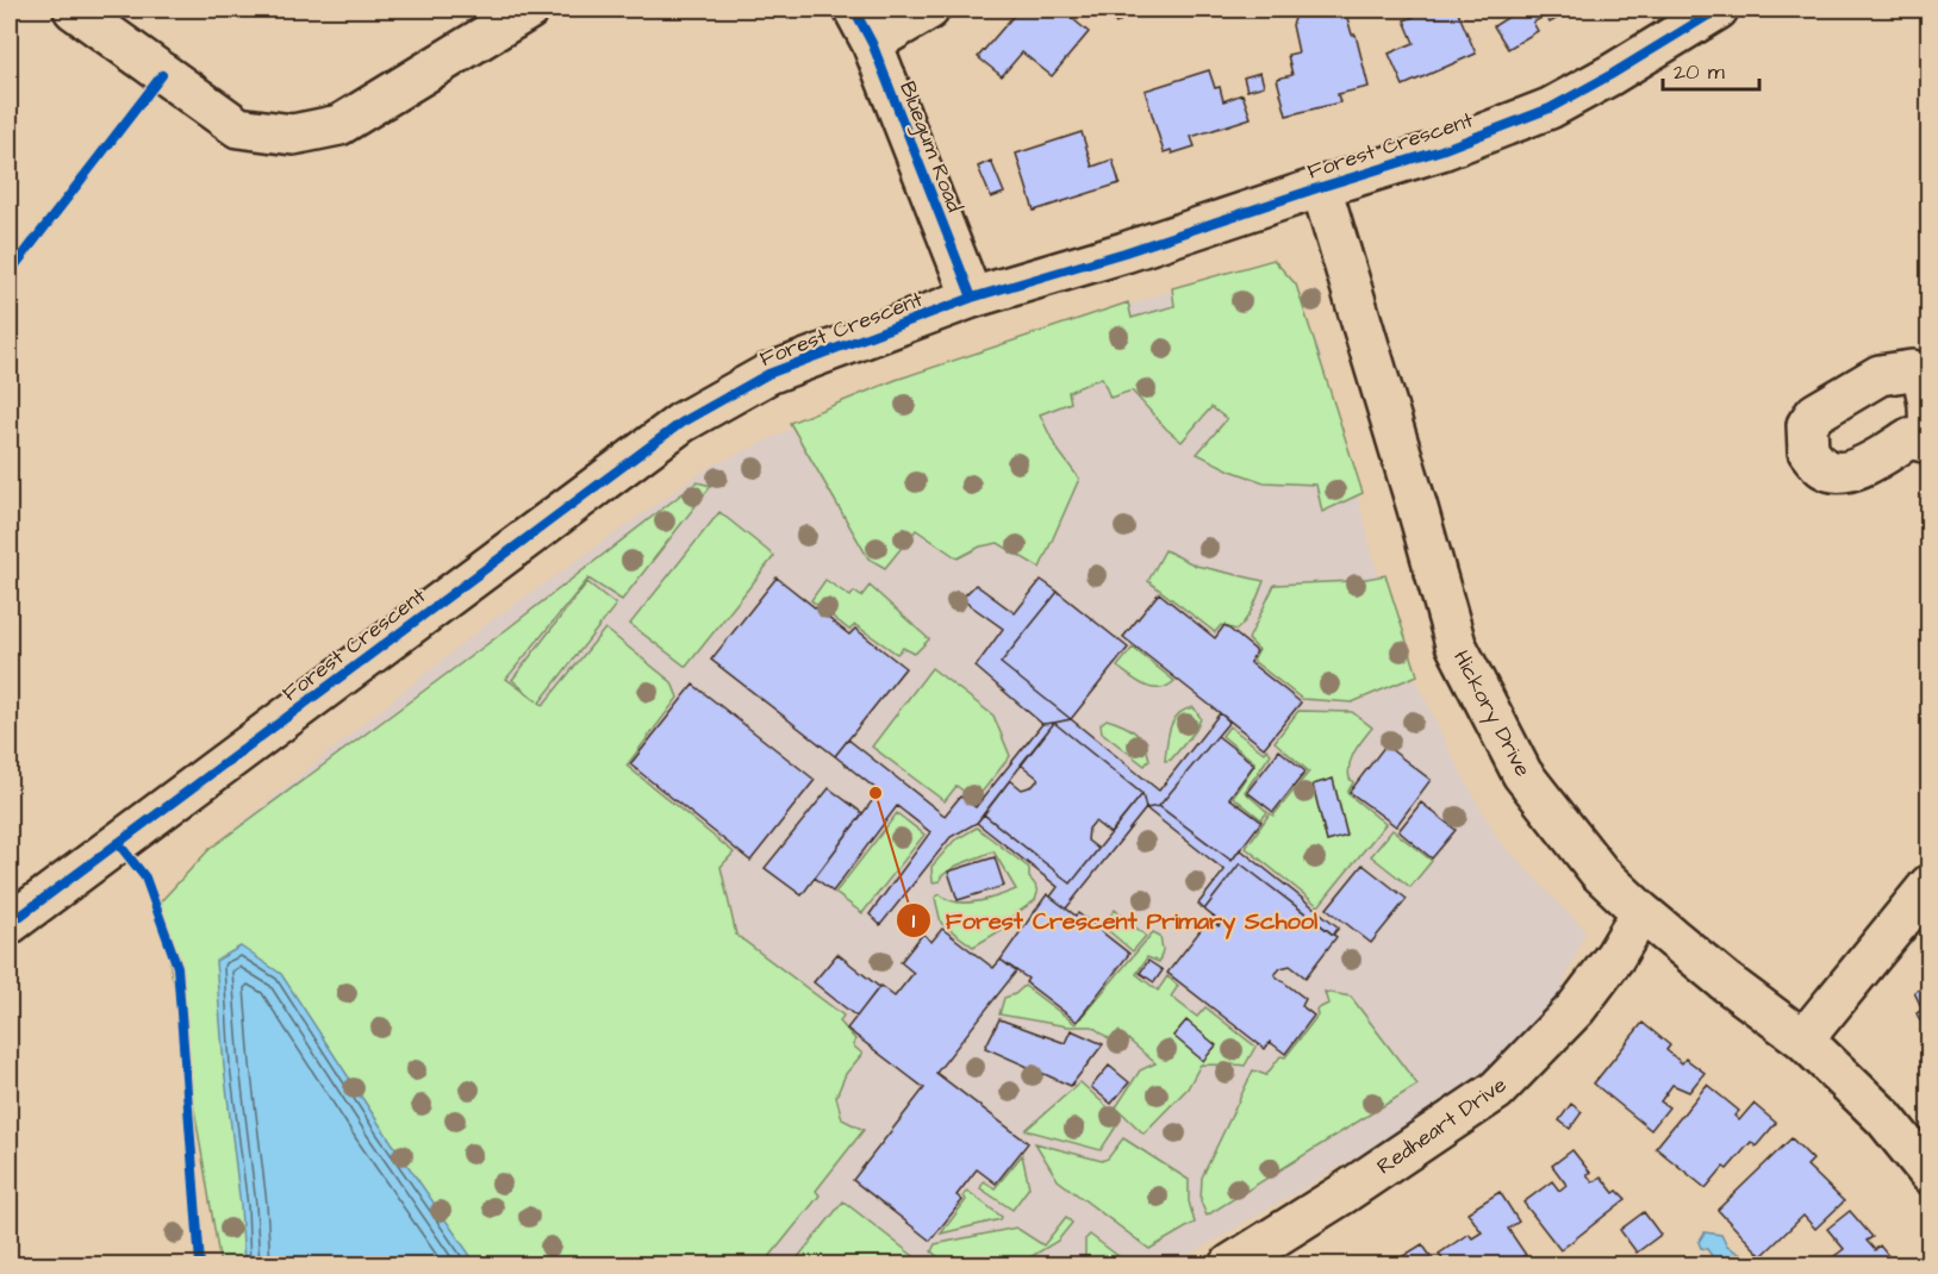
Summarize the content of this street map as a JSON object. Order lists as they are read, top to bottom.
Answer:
{
  "streets": {
    "street": [
      "Forest Crescent",
      "Bluegum Road",
      "Hickory Drive",
      "Redheart Drive"
    ]
  },
  "crossings": [
    ["Forest Crescent", "Bluegum Road"],
    ["Forest Crescent", "Hickory Drive"],
    ["Hickory Drive", "Redheart Drive"]
  ],
  "places": ["Forest Crescent Primary School"],
  "scale_bar": "20 m"
}
